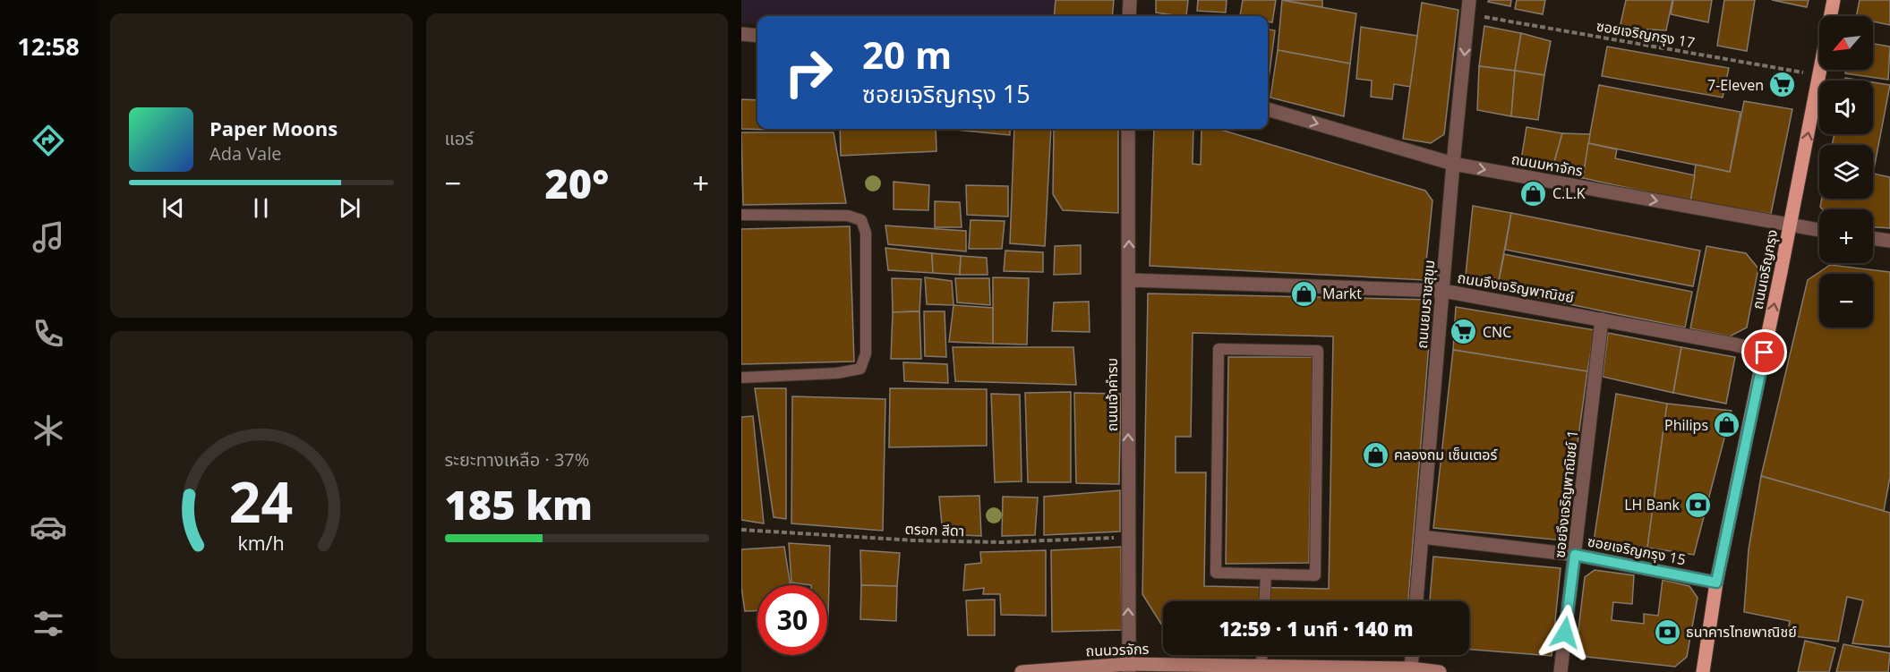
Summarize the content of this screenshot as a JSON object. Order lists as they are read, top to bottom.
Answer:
{
  "streets": {
    "main road": ["ถนนเจริญกรุง", "ถนนวรจักร"],
    "street": [
      "ถนนมหาจักร",
      "ถนนจึงเจริญพาณิชย์",
      "ถนนยมราชสุขุม",
      "ถนนเจ้าคำรบ",
      "ซอยจึงเจริญพาณิชย์ 1",
      "ซอยเจริญกรุง 15"
    ],
    "path": ["ซอยเจริญกรุง 17", "ตรอก สีดา"]
  },
  "crossings": [
    ["ซอยเจริญกรุง 17", "ถนนเจริญกรุง"],
    ["ซอยเจริญกรุง 17", "ถนนยมราชสุขุม"],
    ["ถนนมหาจักร", "ถนนเจริญกรุง"],
    ["ถนนมหาจักร", "ถนนยมราชสุขุม"],
    ["ถนนเจริญกรุง", "ถนนจึงเจริญพาณิชย์"],
    ["ถนนเจริญกรุง", "ซอยเจริญกรุง 15"],
    ["ถนนจึงเจริญพาณิชย์", "ถนนยมราชสุขุม"],
    ["ถนนจึงเจริญพาณิชย์", "ถนนเจ้าคำรบ"],
    ["ถนนจึงเจริญพาณิชย์", "ซอยจึงเจริญพาณิชย์ 1"],
    ["ถนนยมราชสุขุม", "ซอยเจริญกรุง 15"],
    ["ถนนเจ้าคำรบ", "ตรอก สีดา"],
    ["ถนนเจ้าคำรบ", "ถนนวรจักร"],
    ["ซอยจึงเจริญพาณิชย์ 1", "ซอยเจริญกรุง 15"]
  ],
  "one_way": ["ถนนมหาจักร", "ถนนเจริญกรุง", "ถนนเจ้าคำรบ"],
  "places": {
    "supermarket": ["7-Eleven", "CNC"],
    "shop": [
      "C.L.K",
      "Markt",
      "Philips",
      "คลองถม เซ็นเตอร์"
    ],
    "bank": ["LH Bank", "ธนาคารไทยพาณิชย์"]
  },
  "north": "bottom left",
  "page": {
    "tabs": "12:58",
    "tile": [
      "แอร์",
      ["ระยะทางเหลือ · 37%", "185 km"]
    ],
    "map_buttons": ["+", "−"],
    "turn": ["20 m", "ซอยเจริญกรุง 15"],
    "song": ["Paper Moons", "Ada Vale"],
    "heat": ["−", "20°", "+"],
    "limit": "30",
    "trip": "12:59 · 1 นาที · 140 m",
    "gauge": ["24", "km/h"]
  }
}
